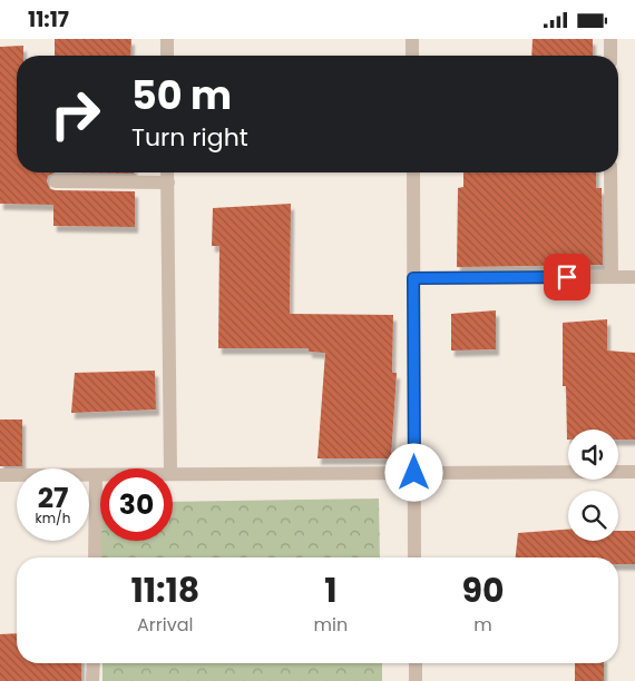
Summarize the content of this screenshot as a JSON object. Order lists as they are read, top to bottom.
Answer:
{
  "page": {
    "status": "11:17",
    "turn": ["50 m", "Turn right"],
    "speed": "27 km/h",
    "limit": "30",
    "eta": [
      "11:18",
      "Arrival",
      "1",
      "min",
      "90",
      "m"
    ]
  }
}
